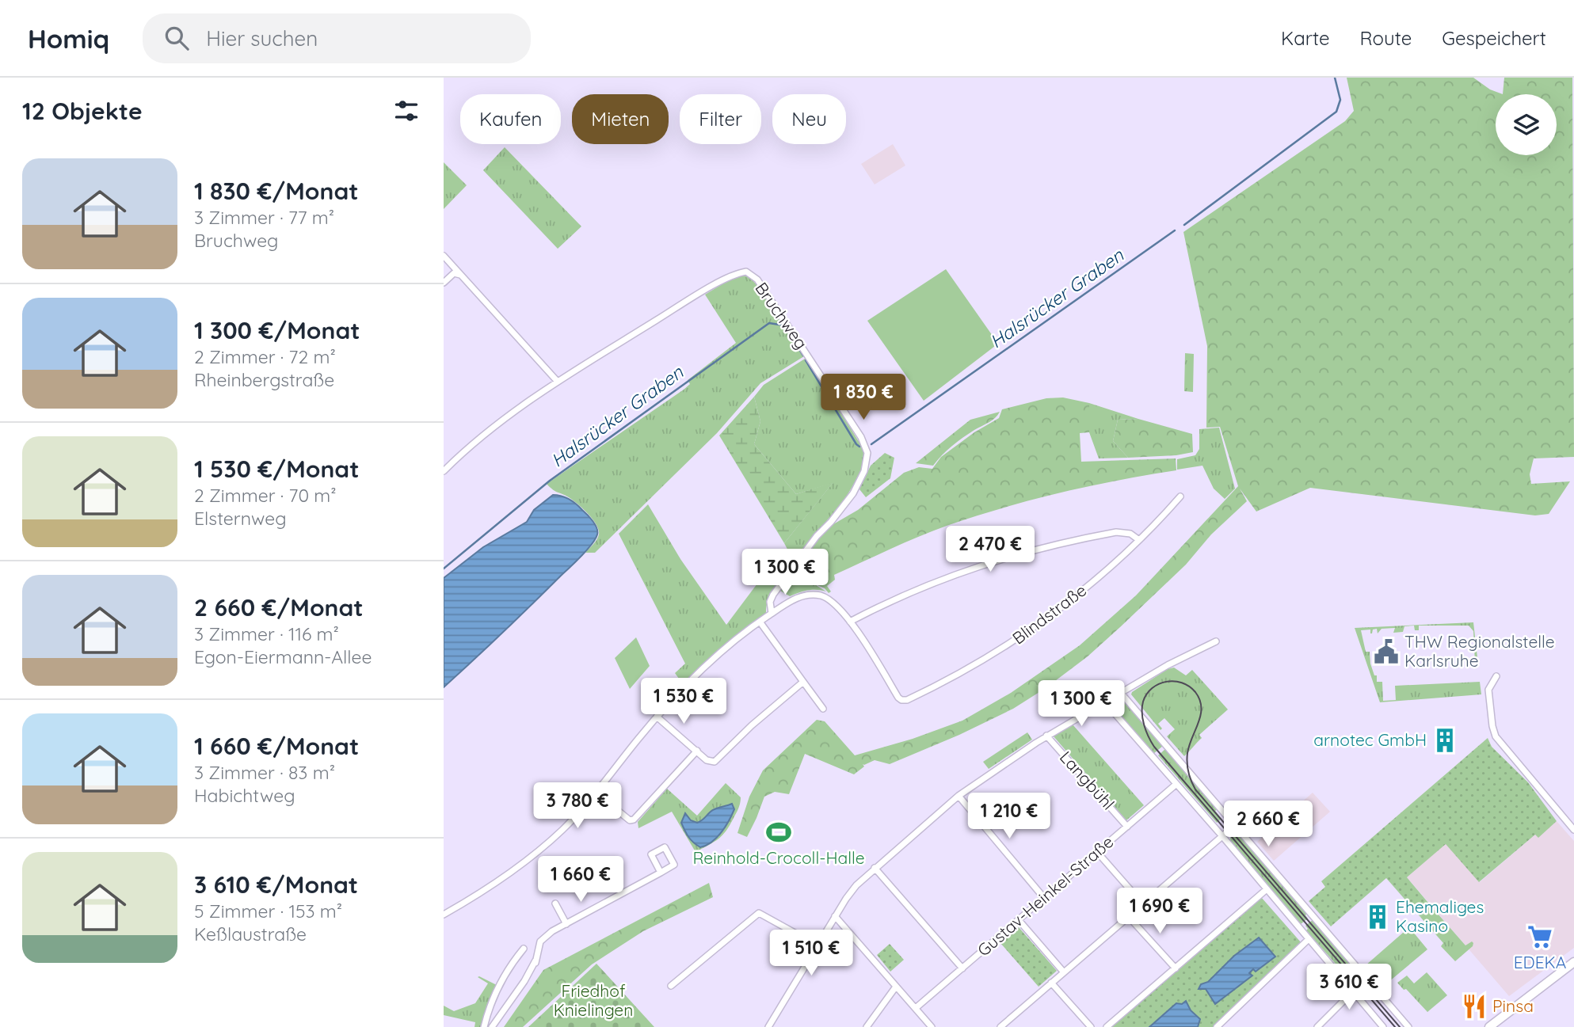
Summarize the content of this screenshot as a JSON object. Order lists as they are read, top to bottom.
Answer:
{
  "streets": {
    "street": [
      "Bruchweg",
      "Blindstraße",
      "Langbühl",
      "Gustav-Heinkel-Straße"
    ]
  },
  "crossings": [
    ["Langbühl", "Gustav-Heinkel-Straße"]
  ],
  "water": ["Halsrücker Graben"],
  "parks": ["Friedhof Knielingen"],
  "places": {
    "public building": ["THW Regionalstelle Karlsruhe"],
    "building": ["arnotec GmbH", "Ehemaliges Kasino"],
    "sports": ["Reinhold-Crocoll-Halle"],
    "supermarket": ["EDEKA"],
    "restaurant": ["Pinsa"]
  },
  "page": {
    "header": "Homiq",
    "search": "Hier suchen",
    "nav": ["Karte", "Route", "Gespeichert"],
    "heading": "12 Objekte",
    "chip": [
      "Kaufen",
      "Mieten",
      "Filter",
      "Neu"
    ],
    "list": [
      {
        "name": "1 830 €/Monat",
        "note": "3 Zimmer · 77 m² · Bruchweg"
      },
      {
        "name": "1 300 €/Monat",
        "note": "2 Zimmer · 72 m² · Rheinbergstraße"
      },
      {
        "name": "1 530 €/Monat",
        "note": "2 Zimmer · 70 m² · Elsternweg"
      },
      {
        "name": "2 660 €/Monat",
        "note": "3 Zimmer · 116 m² · Egon-Eiermann-Allee"
      },
      {
        "name": "1 660 €/Monat",
        "note": "3 Zimmer · 83 m² · Habichtweg"
      },
      {
        "name": "3 610 €/Monat",
        "note": "5 Zimmer · 153 m² · Keßlaustraße"
      }
    ],
    "price": [
      "1 830 €",
      "2 470 €",
      "1 300 €",
      "1 530 €",
      "1 300 €",
      "3 780 €",
      "1 210 €",
      "2 660 €",
      "1 660 €",
      "1 690 €",
      "1 510 €",
      "3 610 €"
    ]
  }
}
